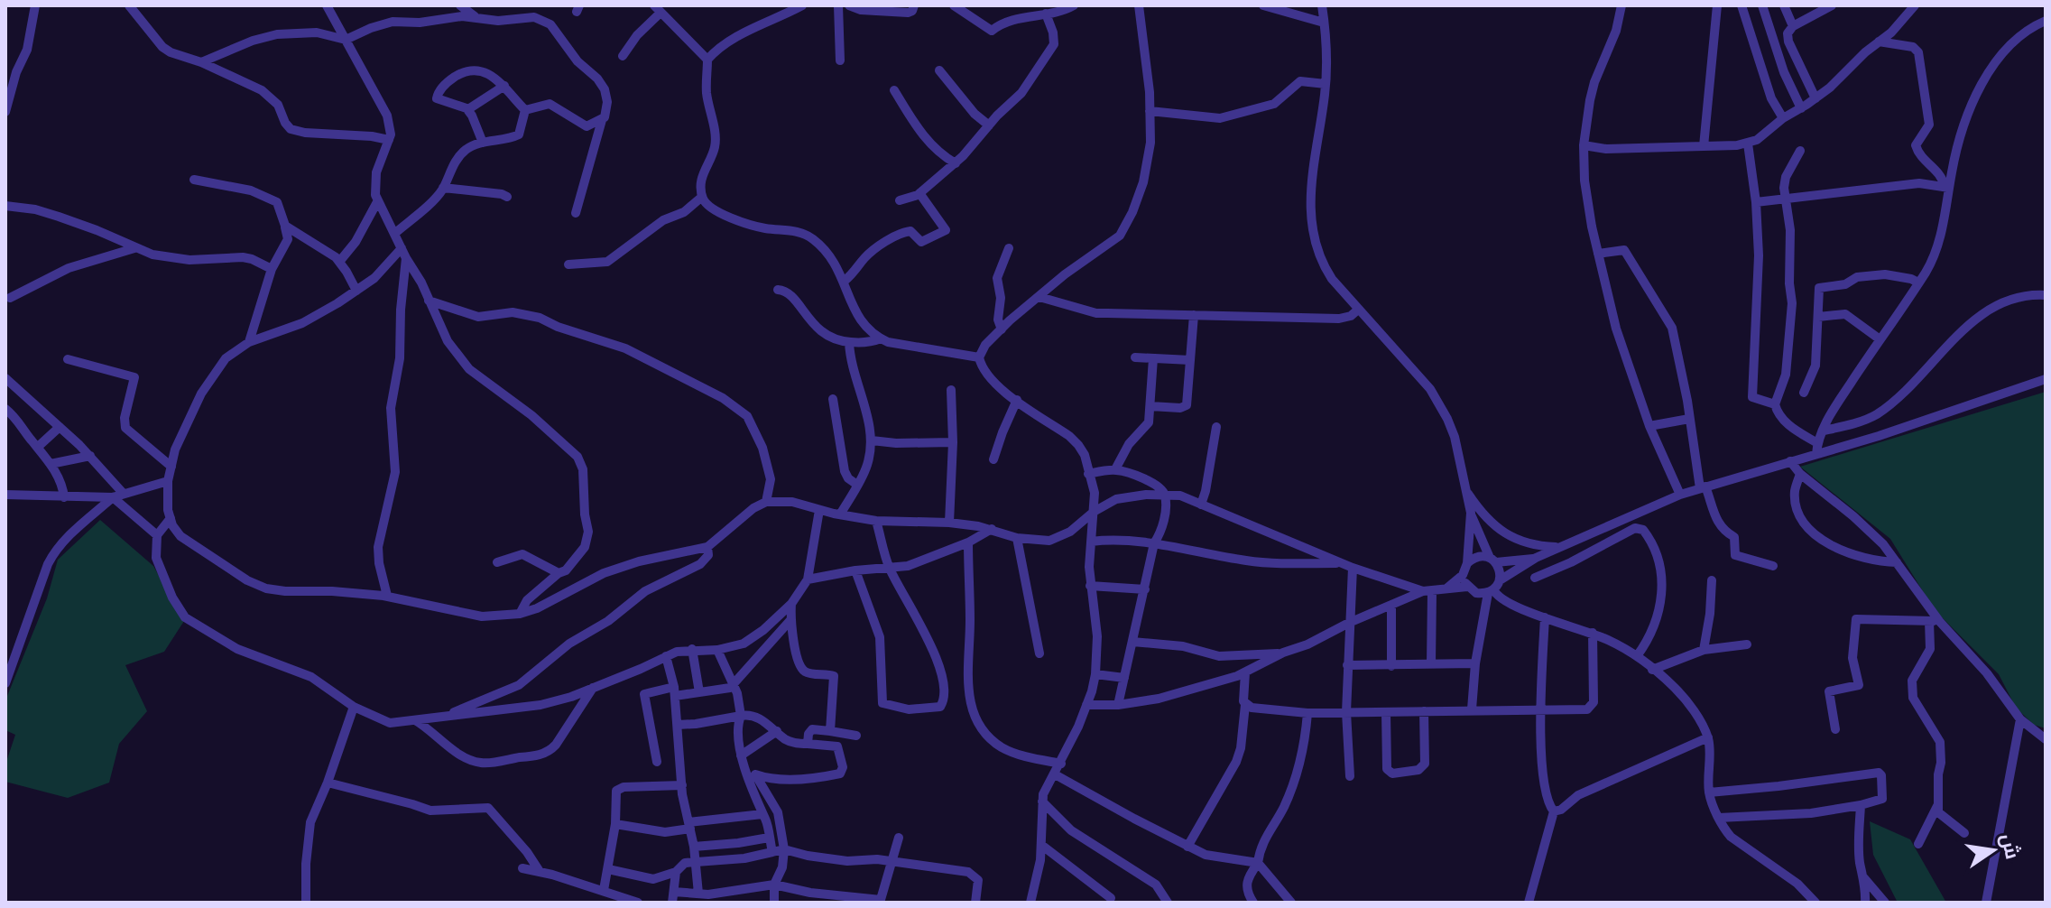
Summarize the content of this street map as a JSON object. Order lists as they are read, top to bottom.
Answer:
{
  "north": "right"
}
